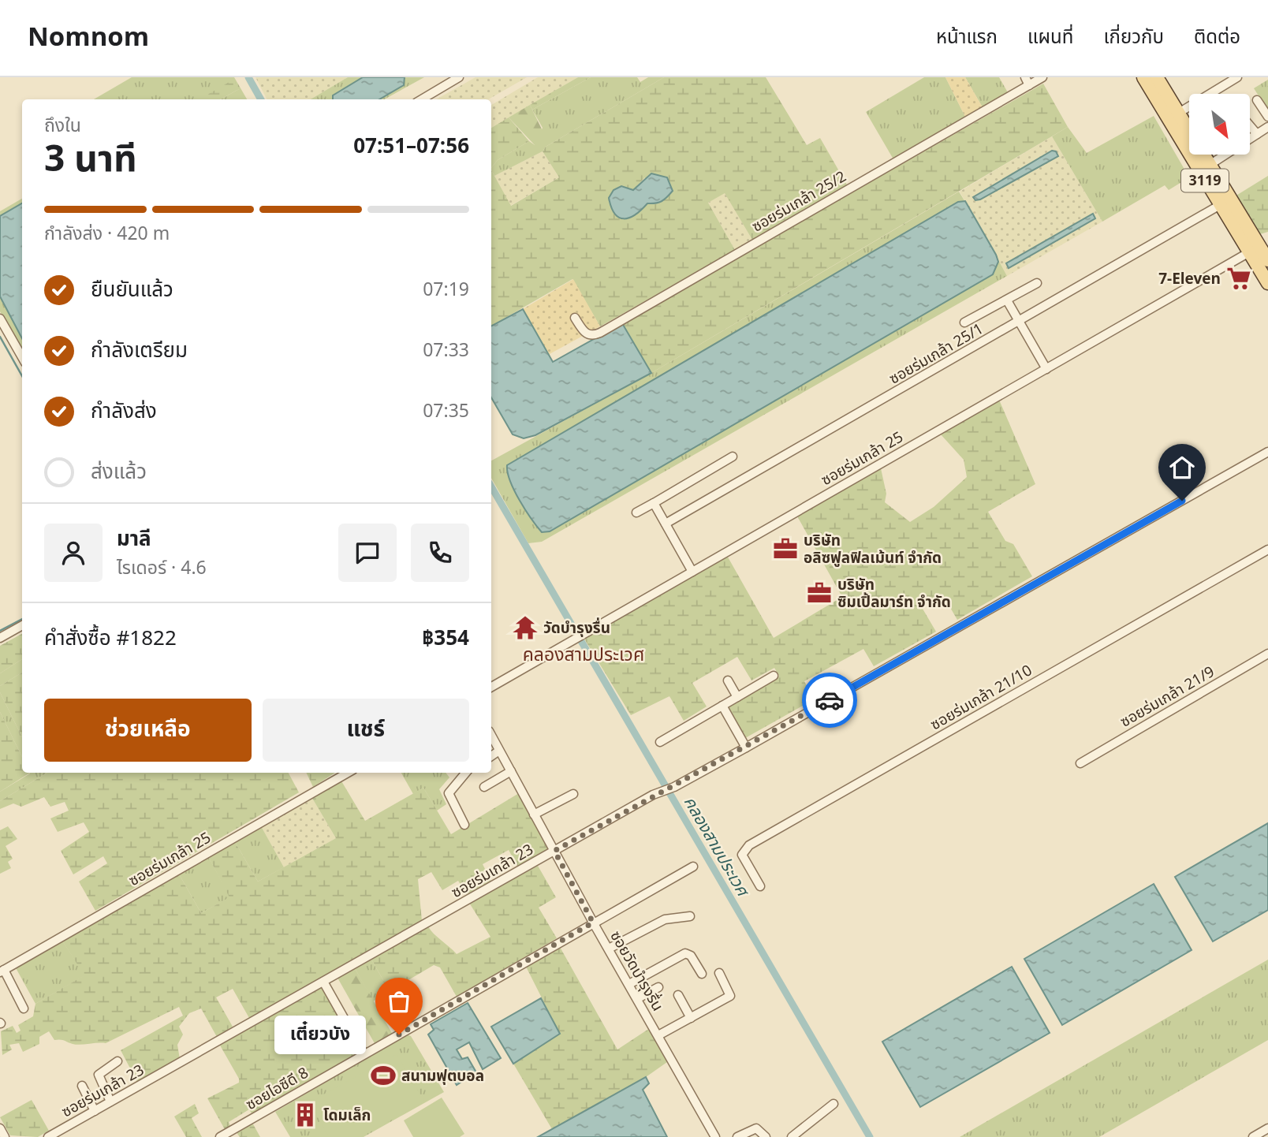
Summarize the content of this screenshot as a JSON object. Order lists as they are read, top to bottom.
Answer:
{
  "streets": {
    "main road": ["3119"],
    "street": [
      "ซอยร่มเกล้า 25/2",
      "ซอยร่มเกล้า 25/1",
      "ซอยร่มเกล้า 25",
      "ซอยร่มเกล้า 21/9",
      "ซอยร่มเกล้า 21/10",
      "ซอยร่มเกล้า 23",
      "ซอยวัดบำรุงรื่น",
      "ซอยไอซีดี 8"
    ]
  },
  "crossings": [
    ["3119", "ซอยร่มเกล้า 25/1"],
    ["3119", "ซอยร่มเกล้า 25"],
    ["ซอยร่มเกล้า 23", "ซอยวัดบำรุงรื่น"],
    ["ซอยวัดบำรุงรื่น", "ซอยไอซีดี 8"]
  ],
  "districts": ["คลองสามประเวศ"],
  "water": ["คลองสามประเวศ"],
  "places": {
    "supermarket": ["7-Eleven"],
    "office": ["บริษัท อลิซฟูลฟิลเม้นท์ จำกัด", "บริษัท ซิมเปิ้ลมาร์ท จำกัด"],
    "temple": ["วัดบำรุงรื่น"],
    "other": ["เตี๋ยวบัง"],
    "sports": ["สนามฟุตบอล"],
    "building": ["โดมเล็ก"]
  },
  "north": "bottom right",
  "page": {
    "header": "Nomnom",
    "nav": [
      "หน้าแรก",
      "แผนที่",
      "เกี่ยวกับ",
      "ติดต่อ"
    ],
    "heading": ["3 นาที", "ถึงใน", "07:51–07:56"],
    "panel": [
      "มาลี",
      "ไรเดอร์ · 4.6",
      "คำสั่งซื้อ #1822",
      "฿354"
    ],
    "bar": "กำลังส่ง · 420 m",
    "list": [
      ["ยืนยันแล้ว", "07:19"],
      ["กำลังเตรียม", "07:33"],
      ["กำลังส่ง", "07:35"],
      "ส่งแล้ว"
    ],
    "buttons": ["ช่วยเหลือ", "แชร์"],
    "bubble": "เตี๋ยวบัง"
  }
}
